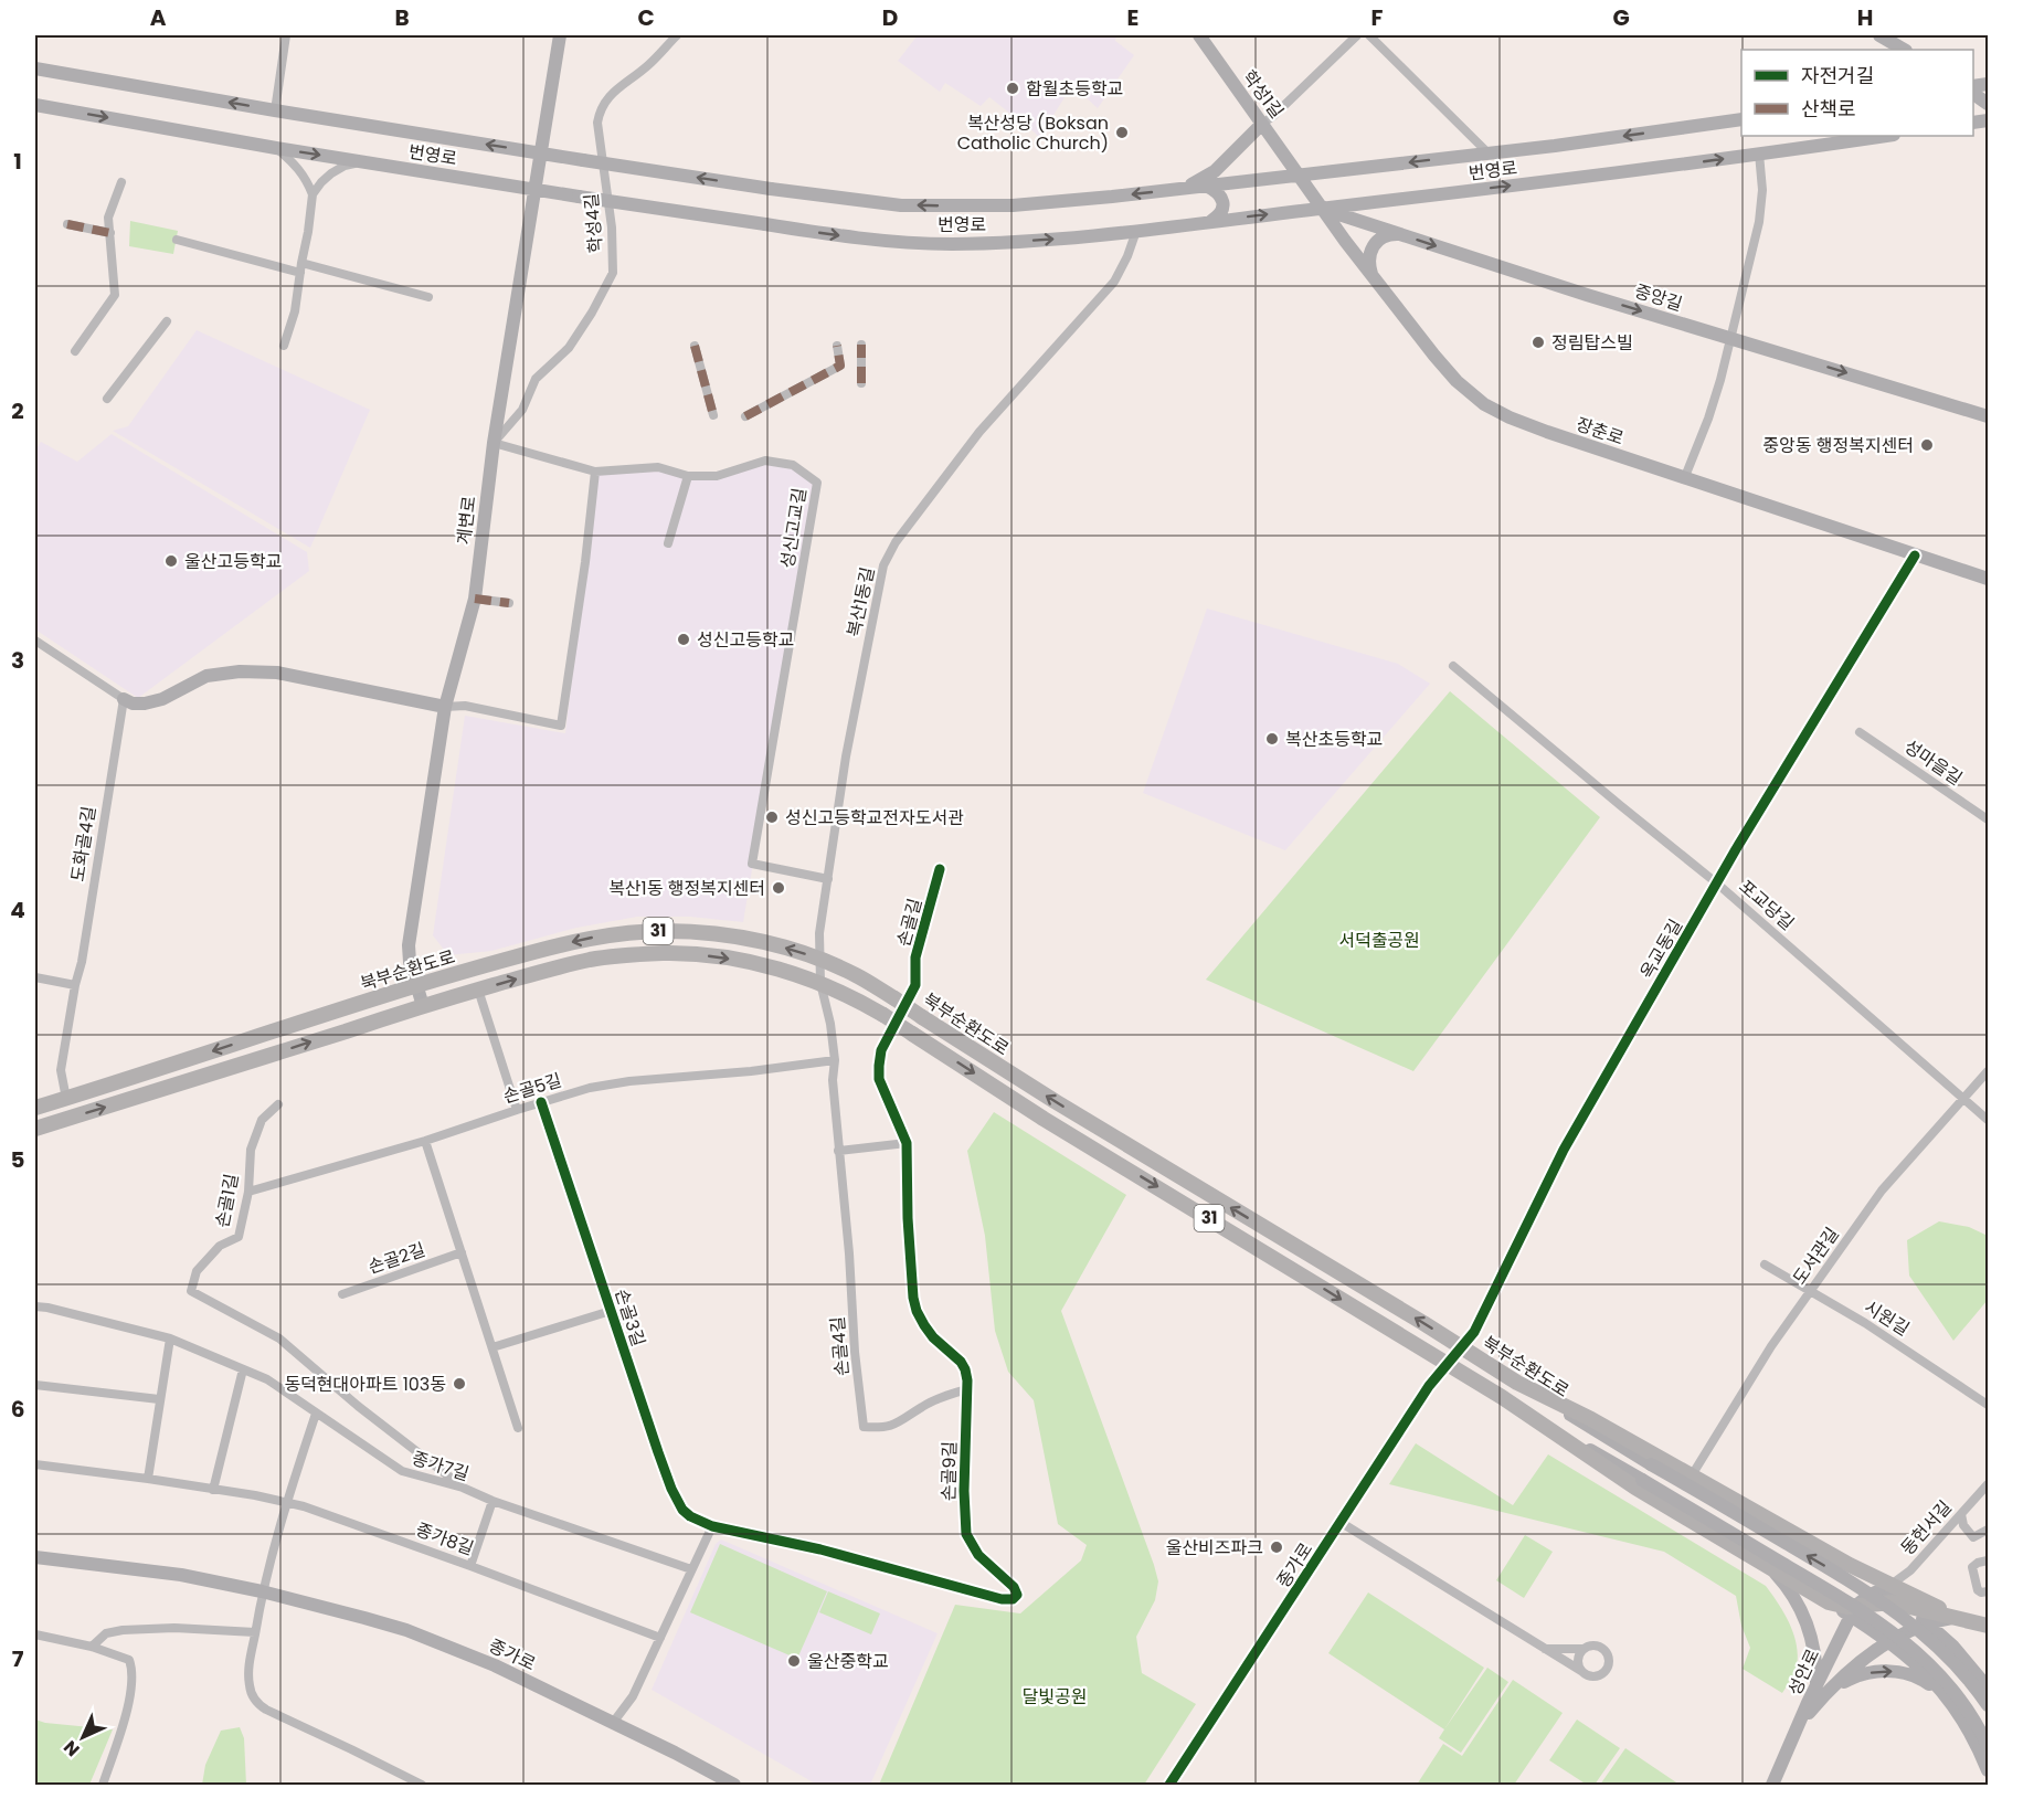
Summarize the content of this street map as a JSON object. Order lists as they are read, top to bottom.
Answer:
{
  "streets": {
    "main road": [
      "학성1길",
      "번영로",
      "중앙길",
      "장춘로",
      "계변로",
      "31",
      "북부순환도로",
      "종가로",
      "성안로"
    ],
    "street": [
      "학성4길",
      "성신고교길",
      "복산1동길",
      "성마을길",
      "도화골4길",
      "포교당길",
      "손골길",
      "옥교동길",
      "손골5길",
      "손골1길",
      "도서관길",
      "손골2길",
      "손골3길",
      "시원길",
      "손골4길",
      "종가7길",
      "손골9길",
      "동헌서길",
      "종가8길"
    ]
  },
  "crossings": [
    ["학성1길", "번영로"],
    ["학성1길", "장춘로"],
    ["번영로", "중앙길"],
    ["번영로", "장춘로"],
    ["번영로", "계변로"],
    ["번영로", "복산1동길"],
    ["학성4길", "계변로"],
    ["학성4길", "성신고교길"],
    ["중앙길", "장춘로"],
    ["장춘로", "옥교동길"],
    ["계변로", "성신고교길"],
    ["계변로", "북부순환도로"],
    ["성신고교길", "복산1동길"],
    ["복산1동길", "북부순환도로"],
    ["복산1동길", "손골4길"],
    ["도화골4길", "북부순환도로"],
    ["포교당길", "옥교동길"],
    ["포교당길", "도서관길"],
    ["옥교동길", "북부순환도로"],
    ["옥교동길", "종가로"],
    ["북부순환도로", "손골4길"],
    ["북부순환도로", "종가로"],
    ["손골5길", "손골1길"],
    ["손골5길", "손골3길"],
    ["손골5길", "손골4길"],
    ["손골1길", "종가7길"],
    ["도서관길", "시원길"],
    ["손골3길", "손골9길"],
    ["손골4길", "손골9길"]
  ],
  "one_way": ["중앙길"],
  "parks": ["서덕출공원", "달빛공원"],
  "places": [
    "함월초등학교",
    "복산성당 (Boksan Catholic Church)",
    "정림탑스빌",
    "중앙동 행정복지센터",
    "울산고등학교",
    "성신고등학교",
    "복산초등학교",
    "성신고등학교전자도서관",
    "복산1동 행정복지센터",
    "동덕현대아파트 103동",
    "울산비즈파크",
    "울산중학교"
  ],
  "legend": ["자전거길", "산책로"],
  "north": "bottom left",
  "grid": {
    "columns": [
      "A",
      "B",
      "C",
      "D",
      "E",
      "F",
      "G",
      "H"
    ],
    "rows": [
      "1",
      "2",
      "3",
      "4",
      "5",
      "6",
      "7"
    ]
  }
}
